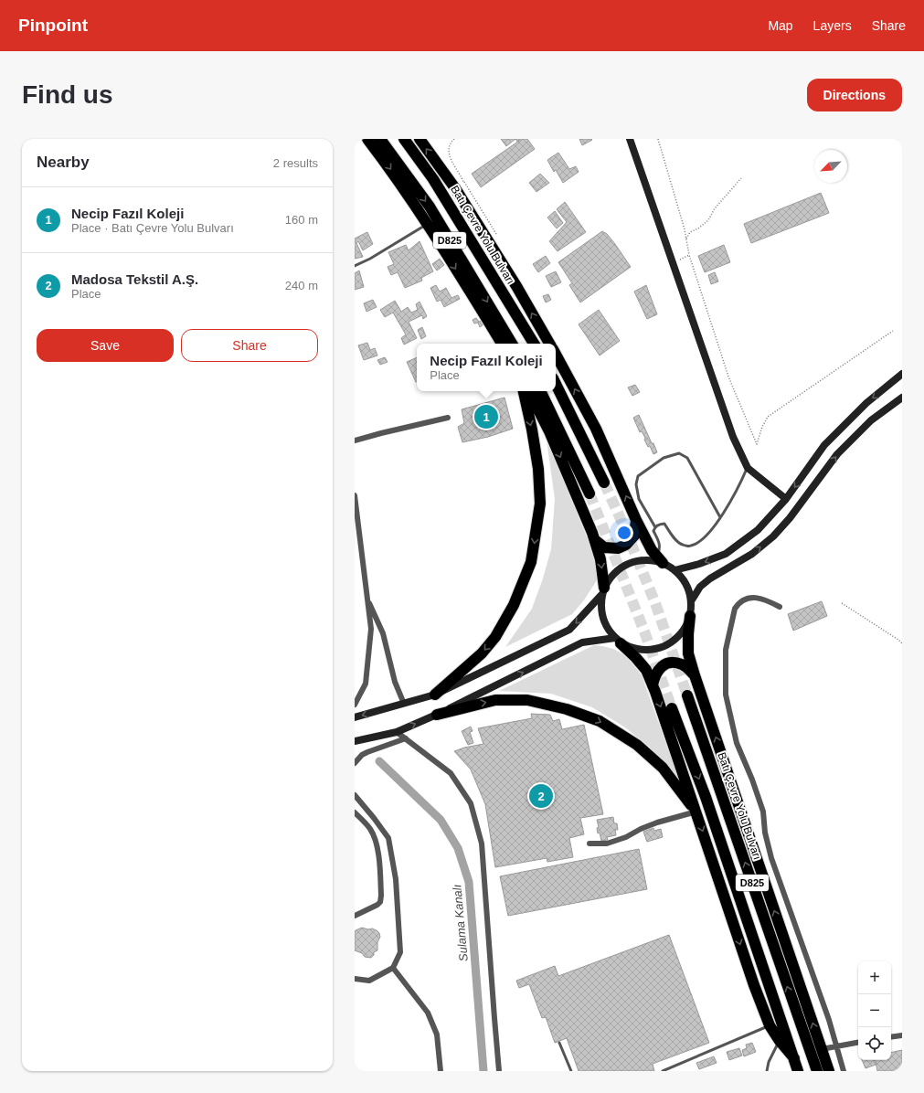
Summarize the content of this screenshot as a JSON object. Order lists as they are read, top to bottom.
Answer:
{
  "streets": {
    "highway": ["Batı Çevre Yolu Bulvarı", "D825"]
  },
  "water": ["Sulama Kanalı"],
  "north": "bottom left",
  "page": {
    "header": "Pinpoint",
    "nav": ["Map", "Layers", "Share"],
    "buttons": [
      "Directions",
      ["Save", "Share"]
    ],
    "title": "Find us",
    "heading": ["Nearby", "2 results"],
    "list": [
      {
        "mark": "1",
        "name": "Necip Fazıl Koleji",
        "note": "Place · Batı Çevre Yolu Bulvarı",
        "value": "160 m"
      },
      {
        "mark": "2",
        "name": "Madosa Tekstil A.Ş.",
        "note": "Place",
        "value": "240 m"
      }
    ],
    "popup": ["Necip Fazıl Koleji", "Place"],
    "pins": ["1", "2"],
    "map_buttons": ["+", "−"]
  }
}
